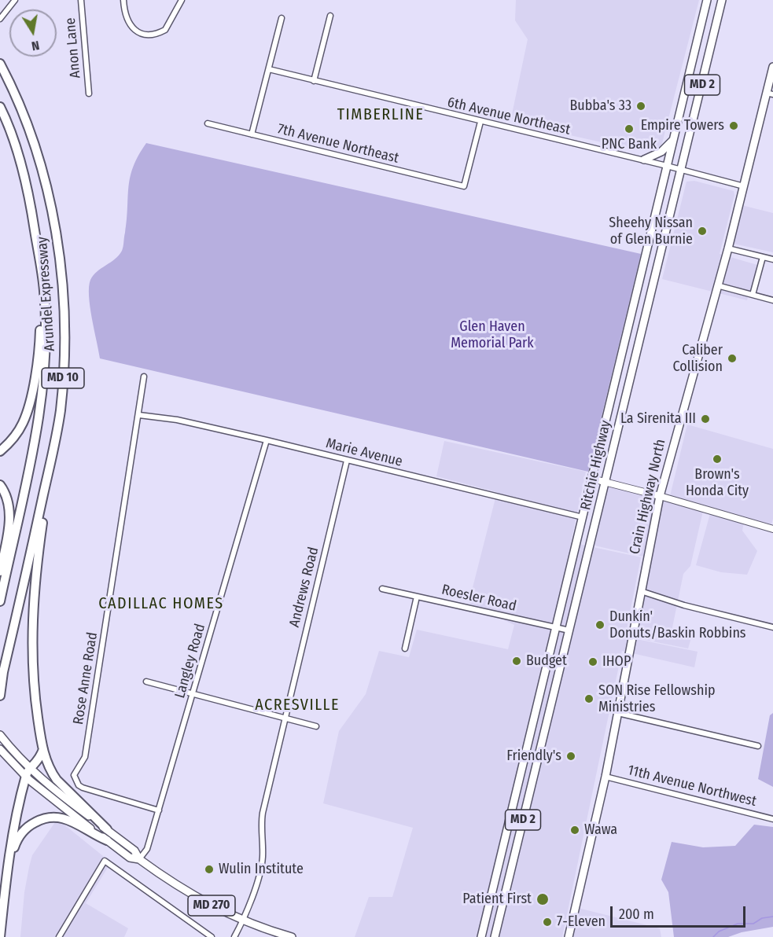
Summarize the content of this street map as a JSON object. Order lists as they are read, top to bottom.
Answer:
{
  "streets": {
    "highway": ["Arundel Expressway", "MD 10"],
    "main road": [
      "MD 2",
      "Ritchie Highway",
      "Crain Highway North",
      "MD 270"
    ],
    "street": [
      "Anon Lane",
      "6th Avenue Northeast",
      "7th Avenue Northeast",
      "Marie Avenue",
      "Andrews Road",
      "Roesler Road",
      "Langley Road",
      "Rose Anne Road",
      "11th Avenue Northwest"
    ]
  },
  "crossings": [
    ["6th Avenue Northeast", "7th Avenue Northeast"],
    ["6th Avenue Northeast", "Ritchie Highway"],
    ["6th Avenue Northeast", "Crain Highway North"],
    ["Marie Avenue", "Ritchie Highway"],
    ["Marie Avenue", "Andrews Road"],
    ["Marie Avenue", "Langley Road"],
    ["Marie Avenue", "Rose Anne Road"],
    ["Ritchie Highway", "Roesler Road"],
    ["Crain Highway North", "11th Avenue Northwest"],
    ["Andrews Road", "MD 270"],
    ["Langley Road", "Rose Anne Road"],
    ["Langley Road", "MD 270"]
  ],
  "districts": ["TIMBERLINE", "CADILLAC HOMES", "ACRESVILLE"],
  "parks": ["Glen Haven Memorial Park"],
  "places": [
    "Bubba's 33",
    "Empire Towers",
    "PNC Bank",
    "Sheehy Nissan of Glen Burnie",
    "Caliber Collision",
    "La Sirenita III",
    "Brown's Honda City",
    "Dunkin' Donuts/Baskin Robbins",
    "Budget",
    "IHOP",
    "SON Rise Fellowship Ministries",
    "Friendly's",
    "Wawa",
    "Wulin Institute",
    "Patient First",
    "7-Eleven"
  ],
  "scale_bar": "200 m",
  "north": "bottom"
}
